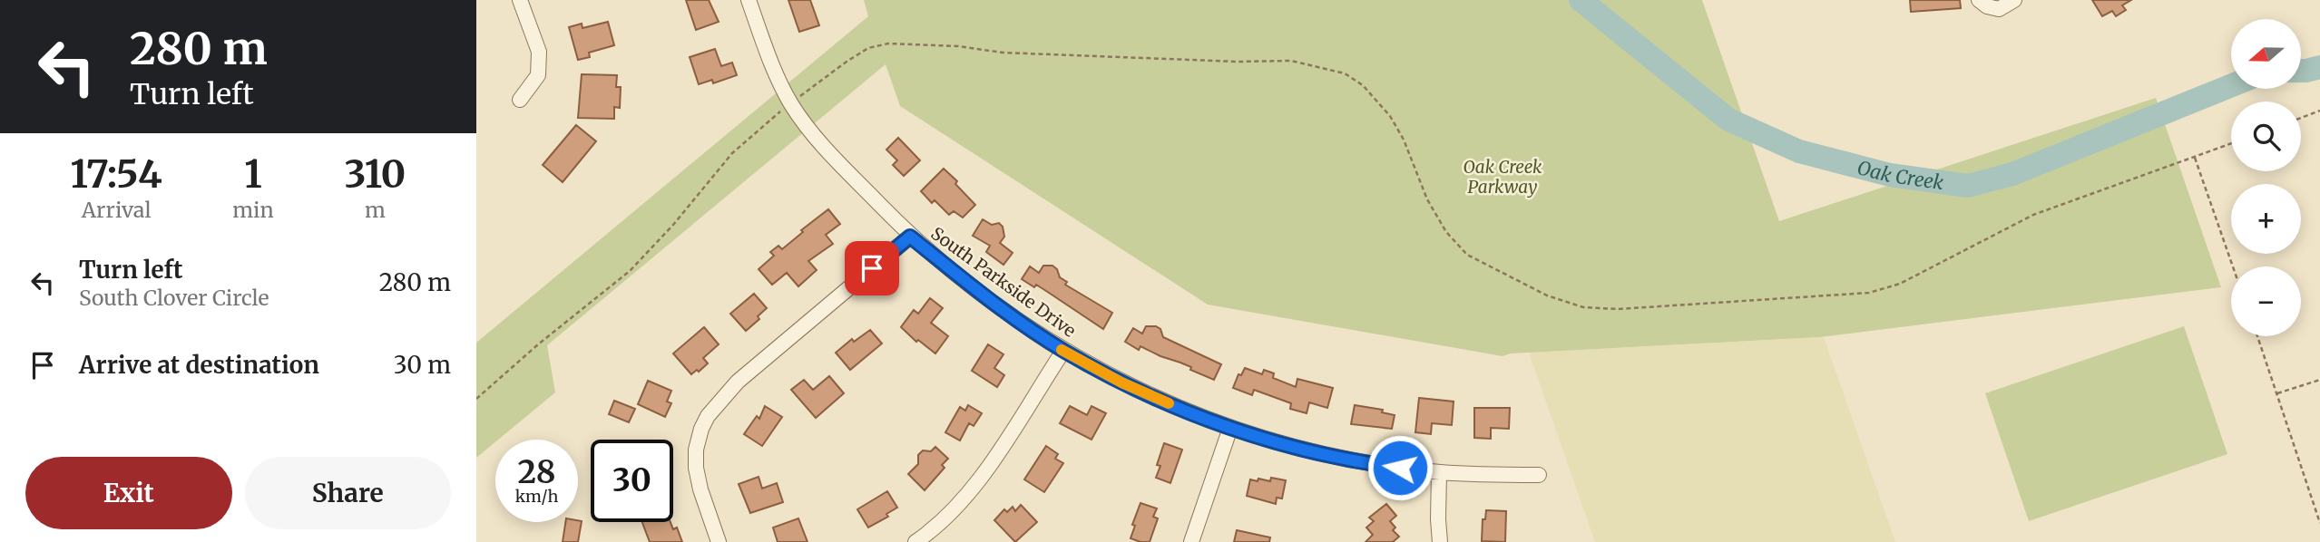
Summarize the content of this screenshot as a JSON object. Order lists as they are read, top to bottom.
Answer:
{
  "streets": {
    "street": ["South Parkside Drive"]
  },
  "water": ["Oak Creek"],
  "parks": ["Oak Creek Parkway"],
  "north": "left",
  "page": {
    "turn": ["280 m", "Turn left"],
    "map_buttons": ["+", "−"],
    "eta": [
      "17:54",
      "Arrival",
      "1",
      "min",
      "310",
      "m"
    ],
    "list": [
      {
        "name": "Turn left",
        "note": "South Clover Circle",
        "value": "280 m"
      },
      {
        "name": "Arrive at destination",
        "value": "30 m"
      }
    ],
    "speed": "28 km/h",
    "limit": "30",
    "buttons": ["Exit", "Share"]
  }
}
